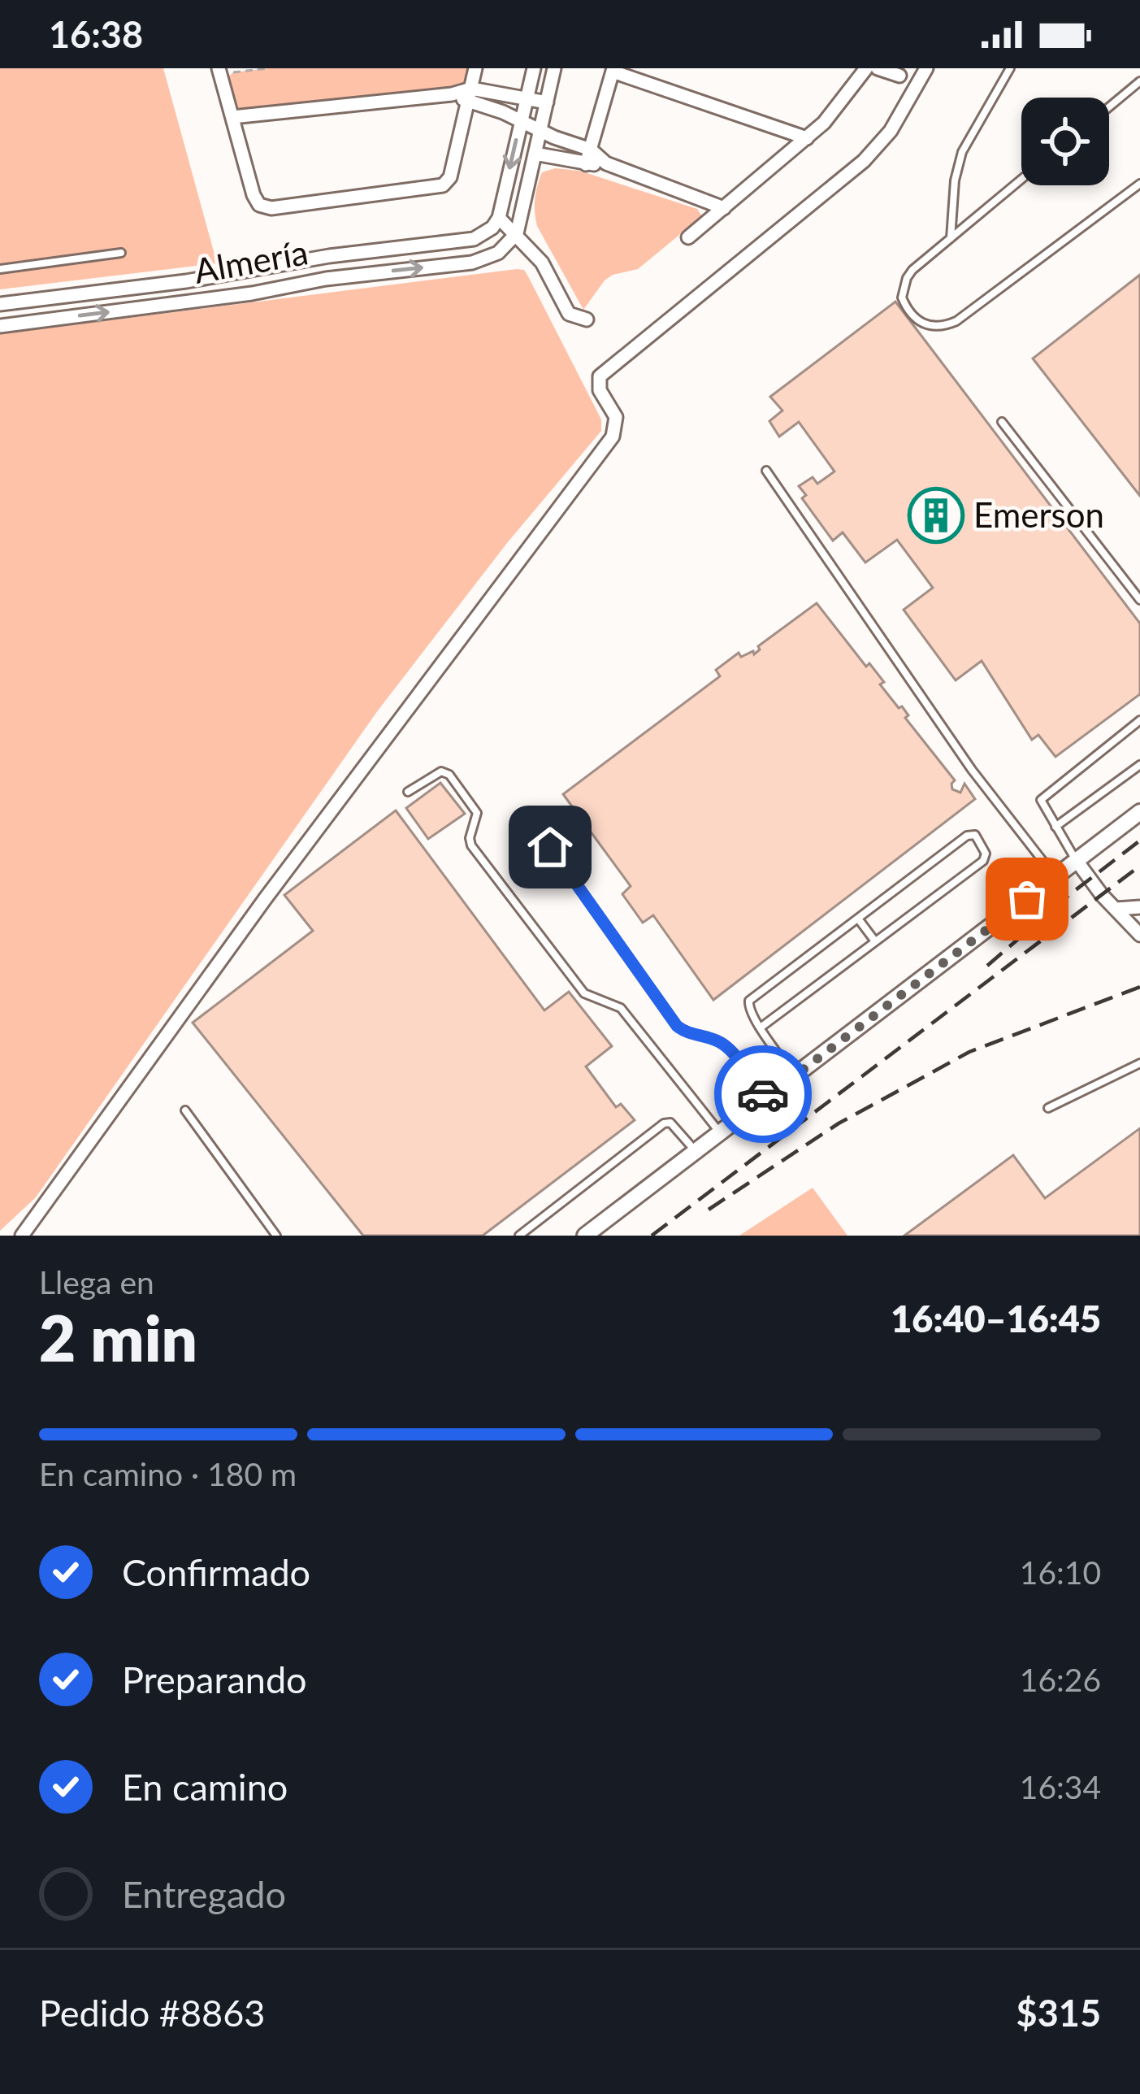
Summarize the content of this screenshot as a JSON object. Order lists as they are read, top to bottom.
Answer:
{
  "streets": {
    "street": ["Almería"]
  },
  "places": {
    "building": ["Emerson"]
  },
  "page": {
    "status": "16:38",
    "heading": ["2 min", "Llega en", "16:40–16:45"],
    "panel": ["Pedido #8863", "$315"],
    "bar": "En camino · 180 m",
    "list": [
      ["Confirmado", "16:10"],
      ["Preparando", "16:26"],
      ["En camino", "16:34"],
      "Entregado"
    ]
  }
}
